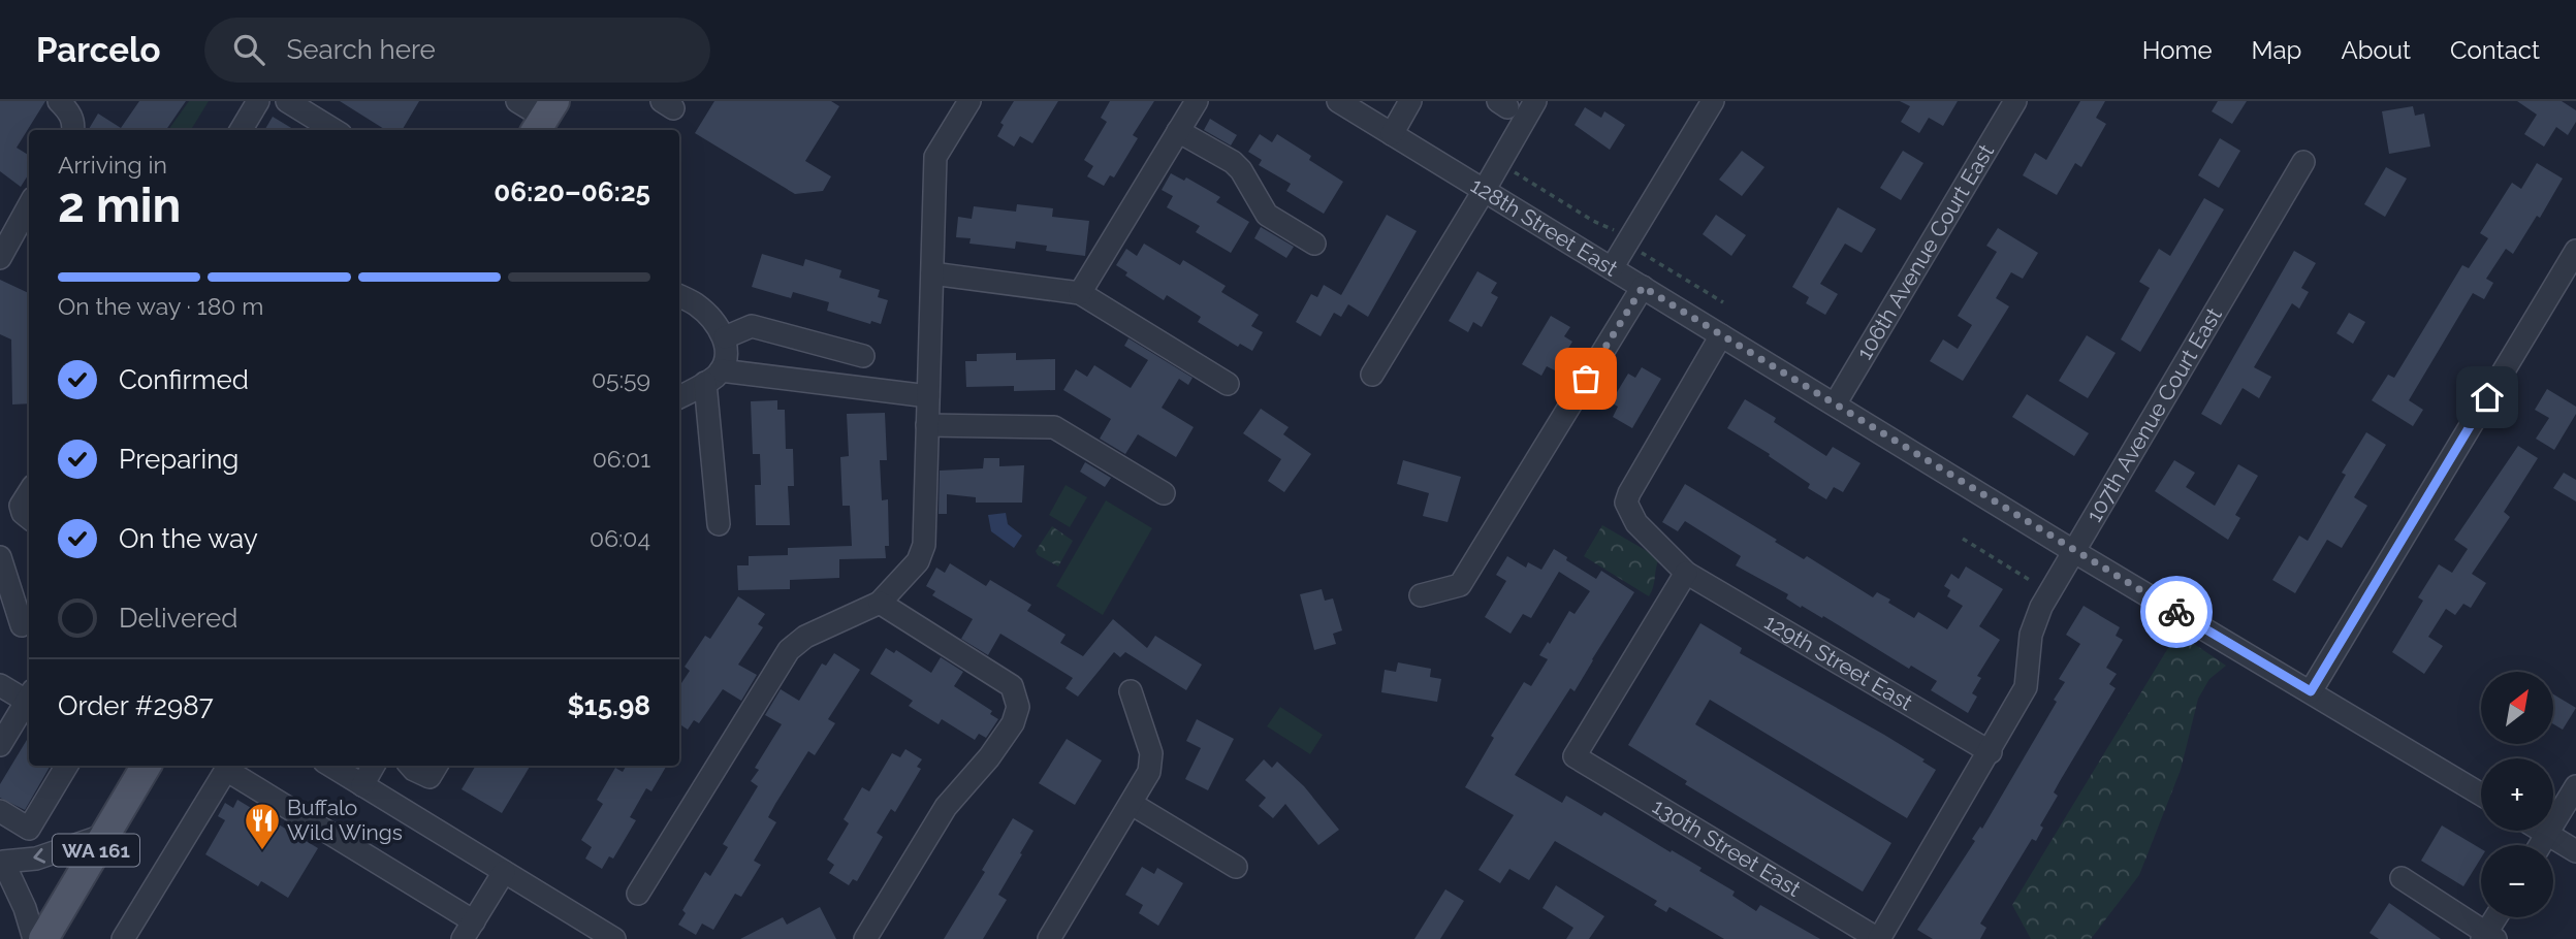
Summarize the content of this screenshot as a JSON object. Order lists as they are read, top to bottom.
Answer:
{
  "streets": {
    "main road": ["WA 161"],
    "street": [
      "128th Street East",
      "106th Avenue Court East",
      "107th Avenue Court East",
      "129th Street East",
      "130th Street East"
    ]
  },
  "crossings": [
    ["128th Street East", "106th Avenue Court East"],
    ["128th Street East", "107th Avenue Court East"],
    ["128th Street East", "129th Street East"],
    ["107th Avenue Court East", "129th Street East"],
    ["107th Avenue Court East", "130th Street East"],
    ["129th Street East", "130th Street East"]
  ],
  "places": {
    "restaurant": ["Buffalo Wild Wings"]
  },
  "north": "top right",
  "page": {
    "header": "Parcelo",
    "search": "Search here",
    "nav": [
      "Home",
      "Map",
      "About",
      "Contact"
    ],
    "heading": ["2 min", "Arriving in", "06:20–06:25"],
    "panel": ["Order #2987", "$15.98"],
    "bar": "On the way · 180 m",
    "list": [
      ["Confirmed", "05:59"],
      ["Preparing", "06:01"],
      ["On the way", "06:04"],
      "Delivered"
    ],
    "map_buttons": ["+", "−"]
  }
}
